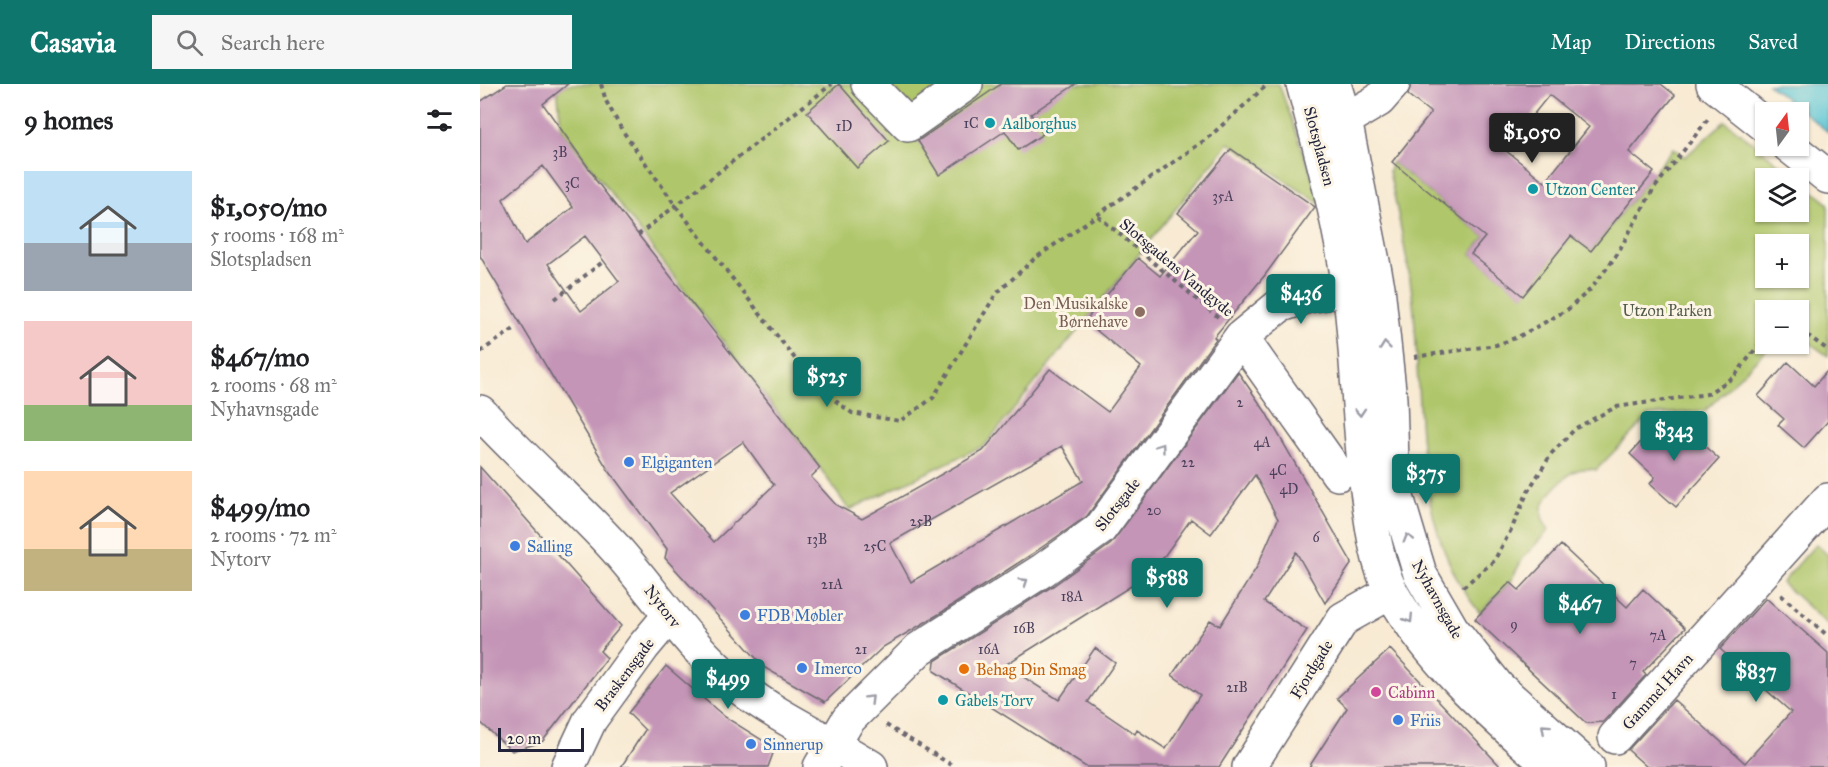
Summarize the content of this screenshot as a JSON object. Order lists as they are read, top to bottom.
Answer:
{
  "streets": {
    "street": [
      "Slotspladsen",
      "Slotsgade",
      "Nyhavnsgade",
      "Nytorv",
      "Fjordgade",
      "Braskensgade",
      "Gammel Havn"
    ],
    "path": ["Slotsgadens Vandgyde"]
  },
  "crossings": [
    ["Slotspladsen", "Nyhavnsgade"],
    ["Slotsgadens Vandgyde", "Slotsgade"],
    ["Slotsgade", "Nyhavnsgade"],
    ["Slotsgade", "Nytorv"],
    ["Nyhavnsgade", "Fjordgade"],
    ["Nytorv", "Braskensgade"]
  ],
  "one_way": ["Slotsgade"],
  "parks": ["Utzon Parken"],
  "places": [
    "Aalborghus",
    "Utzon Center",
    "Den Musikalske Børnehave",
    "Elgiganten",
    "Salling",
    "FDB Møbler",
    "Imerco",
    "Behag Din Smag",
    "Cabinn",
    "Gabels Torv",
    "Friis",
    "Sinnerup"
  ],
  "house_numbers": [
    "1C",
    "1D",
    "3B",
    "3C",
    "35A",
    "2",
    "4A",
    "22",
    "4C",
    "4D",
    "20",
    "25B",
    "6",
    "13B",
    "25C",
    "21A",
    "18A",
    "9",
    "16B",
    "7A",
    "21",
    "16A",
    "7",
    "21B",
    "1"
  ],
  "scale_bar": "20 m",
  "north": "top",
  "page": {
    "header": "Casavia",
    "search": "Search here",
    "nav": ["Map", "Directions", "Saved"],
    "heading": "9 homes",
    "map_buttons": ["+", "−"],
    "price": [
      "$1,050",
      "$436",
      "$525",
      "$343",
      "$375",
      "$588",
      "$467",
      "$837",
      "$499"
    ],
    "list": [
      {
        "name": "$1,050/mo",
        "note": "5 rooms · 168 m² · Slotspladsen"
      },
      {
        "name": "$467/mo",
        "note": "2 rooms · 68 m² · Nyhavnsgade"
      },
      {
        "name": "$499/mo",
        "note": "2 rooms · 72 m² · Nytorv"
      }
    ],
    "scale": "20 m"
  }
}
